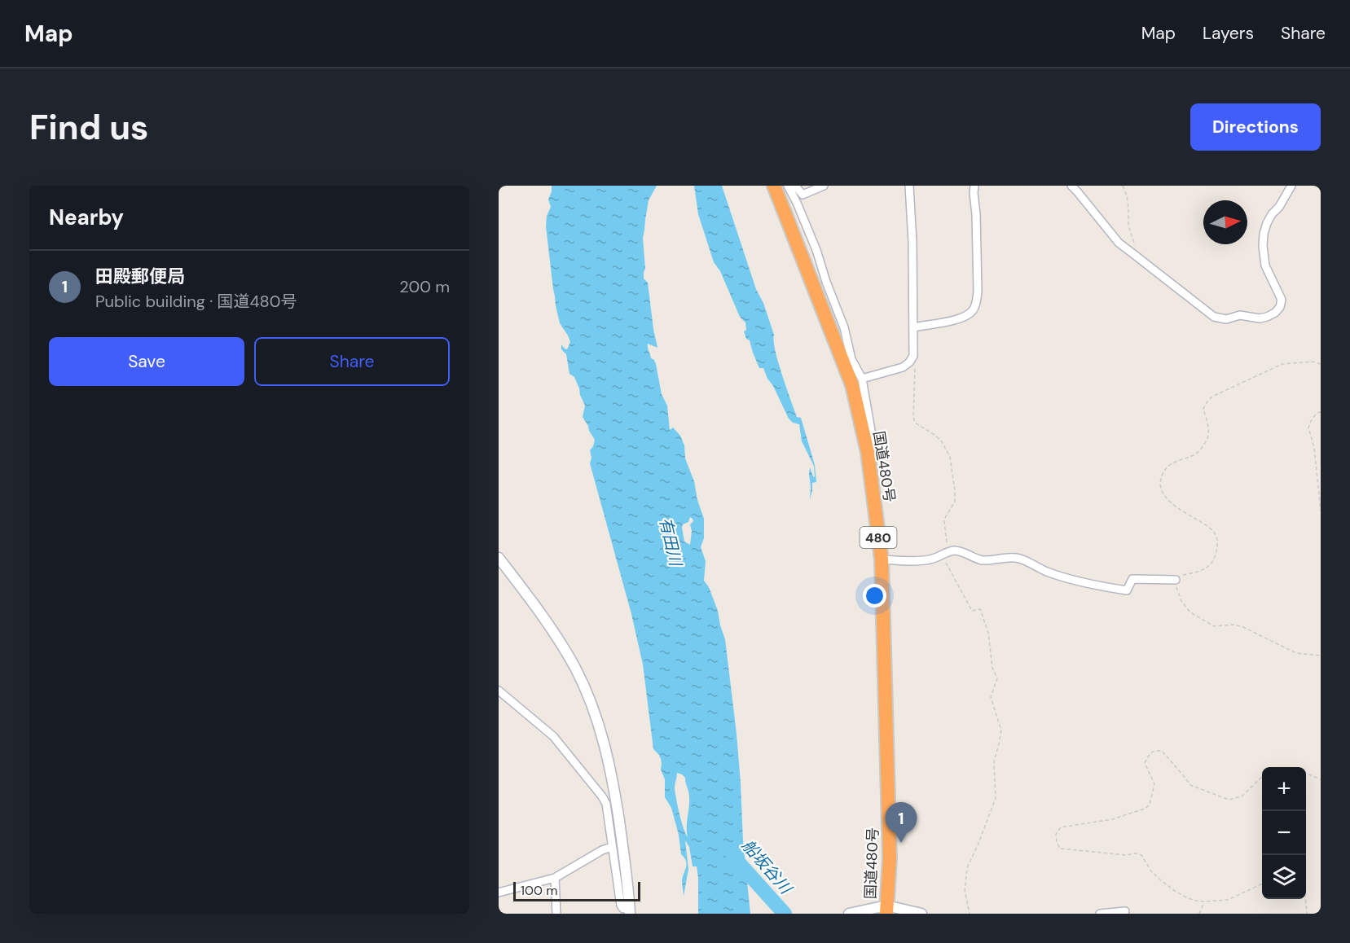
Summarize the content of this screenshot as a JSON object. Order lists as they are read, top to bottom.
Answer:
{
  "streets": {
    "highway": ["国道480号", "480"]
  },
  "water": ["有田川", "船坂谷川"],
  "scale_bar": "100 m",
  "north": "right",
  "page": {
    "header": "Map",
    "nav": ["Map", "Layers", "Share"],
    "buttons": [
      "Directions",
      ["Save", "Share"]
    ],
    "title": "Find us",
    "heading": "Nearby",
    "list": [
      {
        "mark": "1",
        "name": "田殿郵便局",
        "note": "Public building · 国道480号",
        "value": "200 m"
      }
    ],
    "map_buttons": ["+", "−"],
    "pins": "1",
    "scale": "100 m"
  }
}
